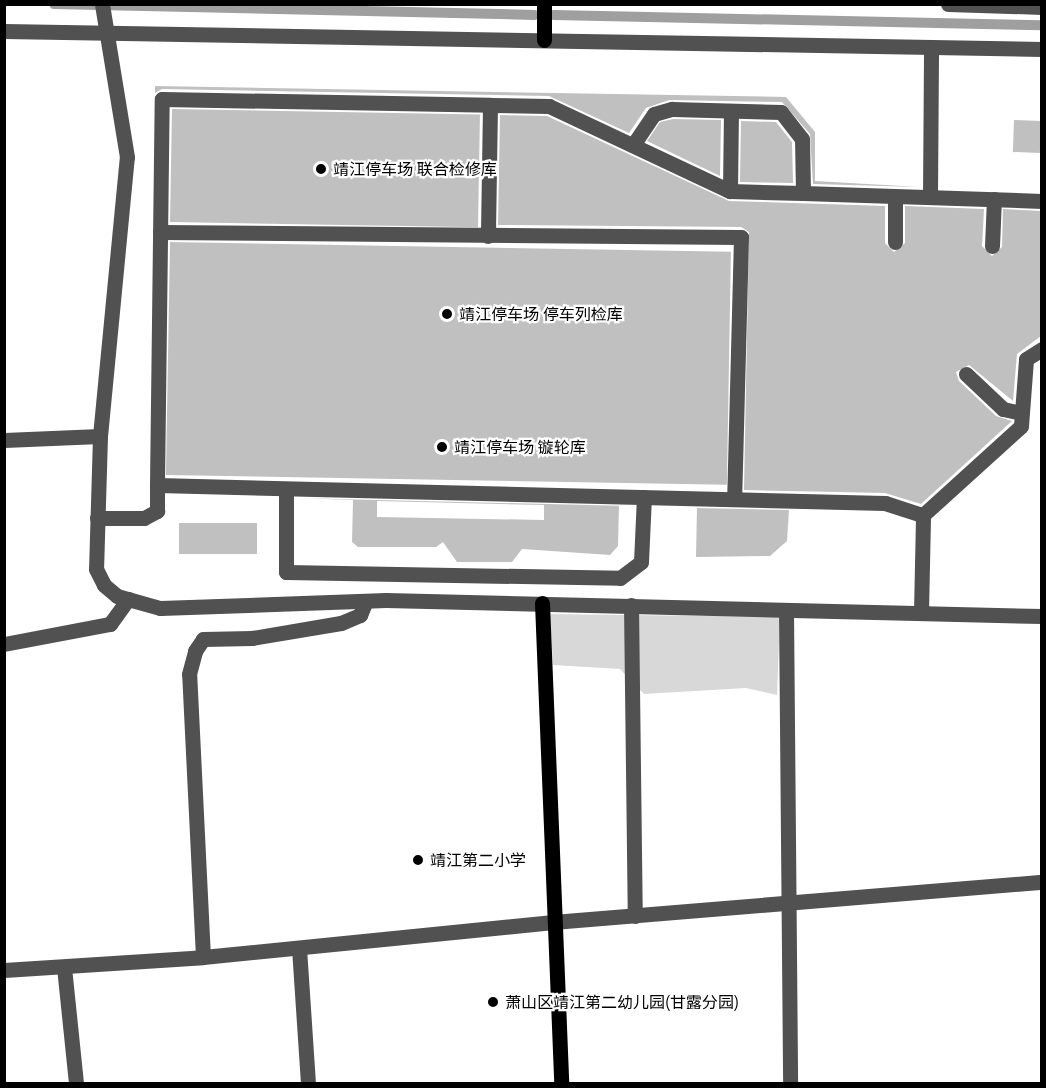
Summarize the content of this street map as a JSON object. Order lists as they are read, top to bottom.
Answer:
{
  "places": [
    "靖江停车场 联合检修库",
    "靖江停车场 停车列检库",
    "靖江停车场 镟轮库",
    "靖江第二小学",
    "萧山区靖江第二幼儿园(甘露分园)"
  ]
}
